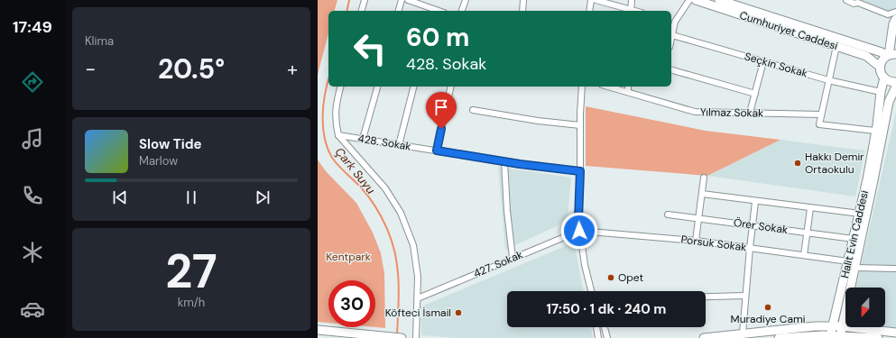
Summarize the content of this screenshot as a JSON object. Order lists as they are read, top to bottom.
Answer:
{
  "streets": {
    "main road": ["Cumhuriyet Caddesi", "Halit Evin Caddesi"],
    "street": [
      "Seçkin Sokak",
      "Yılmaz Sokak",
      "428. Sokak",
      "Örer Sokak",
      "Porsuk Sokak",
      "427. Sokak"
    ]
  },
  "crossings": [
    ["Seçkin Sokak", "Halit Evin Caddesi"],
    ["Örer Sokak", "Halit Evin Caddesi"],
    ["Halit Evin Caddesi", "Porsuk Sokak"],
    ["Porsuk Sokak", "427. Sokak"]
  ],
  "water": ["Çark Suyu"],
  "parks": ["Kentpark"],
  "places": [
    "Hakkı Demir Ortaokulu",
    "Opet",
    "Muradiye Cami",
    "Köfteci İsmail"
  ],
  "north": "bottom",
  "page": {
    "tabs": "17:49",
    "tile": [
      "Klima",
      ["27", "km/h"]
    ],
    "turn": ["60 m", "428. Sokak"],
    "heat": ["−", "20.5°", "+"],
    "song": ["Slow Tide", "Marlow"],
    "limit": "30",
    "trip": "17:50 · 1 dk · 240 m"
  }
}
